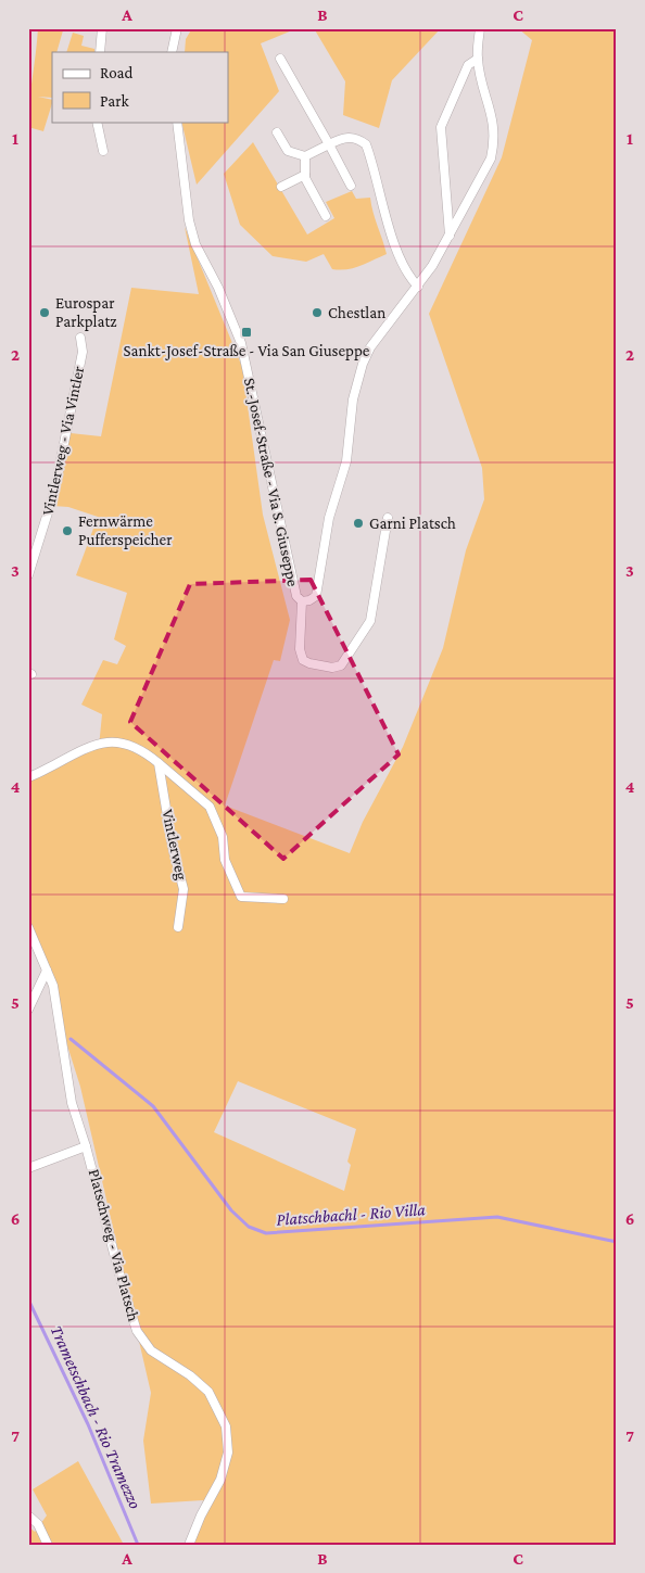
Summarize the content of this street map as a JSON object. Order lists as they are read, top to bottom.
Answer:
{
  "streets": {
    "street": [
      "Vintlerweg - Via Vintler",
      "St.-Josef-Straße - Via S. Giuseppe",
      "Vintlerweg",
      "Platschweg - Via Platsch"
    ]
  },
  "water": ["Platschbachl - Rio Villa", "Trametschbach - Rio Tramezzo"],
  "places": {
    "other": [
      "Eurospar Parkplatz",
      "Chestlan",
      "Garni Platsch",
      "Fernwärme Pufferspeicher"
    ],
    "transit": ["Sankt-Josef-Straße - Via San Giuseppe"]
  },
  "legend": ["Road", "Park"],
  "grid": {
    "columns": ["A", "B", "C"],
    "rows": [
      "1",
      "2",
      "3",
      "4",
      "5",
      "6",
      "7"
    ]
  }
}
